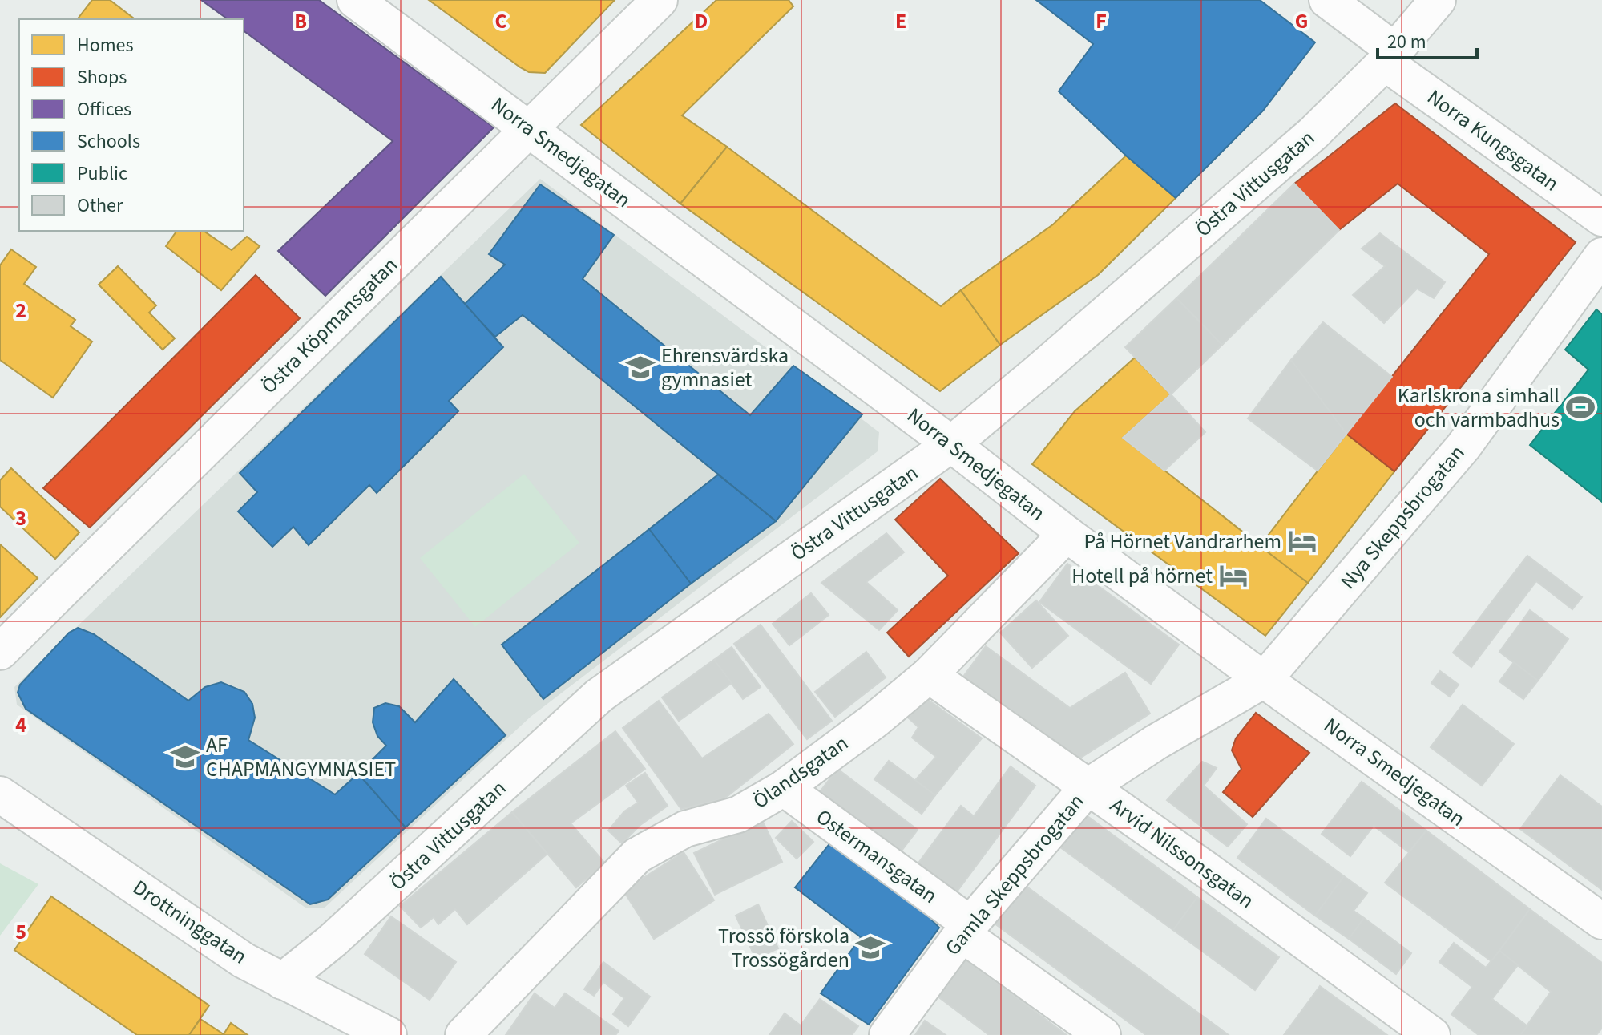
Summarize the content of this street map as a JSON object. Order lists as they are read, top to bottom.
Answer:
{
  "streets": {
    "street": [
      "Norra Kungsgatan",
      "Norra Smedjegatan",
      "Östra Vittusgatan",
      "Östra Köpmansgatan",
      "Nya Skeppsbrogatan",
      "Ölandsgatan",
      "Arvid Nilssonsgatan",
      "Ostermansgatan",
      "Gamla Skeppsbrogatan",
      "Drottninggatan"
    ]
  },
  "crossings": [
    ["Norra Kungsgatan", "Östra Vittusgatan"],
    ["Norra Smedjegatan", "Östra Vittusgatan"],
    ["Norra Smedjegatan", "Östra Köpmansgatan"],
    ["Norra Smedjegatan", "Nya Skeppsbrogatan"],
    ["Norra Smedjegatan", "Ölandsgatan"],
    ["Norra Smedjegatan", "Gamla Skeppsbrogatan"],
    ["Östra Vittusgatan", "Drottninggatan"],
    ["Nya Skeppsbrogatan", "Gamla Skeppsbrogatan"],
    ["Ölandsgatan", "Arvid Nilssonsgatan"],
    ["Ölandsgatan", "Ostermansgatan"],
    ["Arvid Nilssonsgatan", "Gamla Skeppsbrogatan"],
    ["Ostermansgatan", "Gamla Skeppsbrogatan"]
  ],
  "places": {
    "school or university": ["Ehrensvärdska gymnasiet", "AF CHAPMANGYMNASIET", "Trossö förskola Trossögården"],
    "sports": ["Karlskrona simhall och varmbadhus"],
    "hotel": ["På Hörnet Vandrarhem", "Hotell på hörnet"]
  },
  "legend": [
    "Homes",
    "Shops",
    "Offices",
    "Schools",
    "Public",
    "Other"
  ],
  "scale_bar": "20 m",
  "grid": {
    "columns": [
      "B",
      "C",
      "D",
      "E",
      "F",
      "G"
    ],
    "rows": [
      "2",
      "3",
      "4",
      "5"
    ]
  }
}
